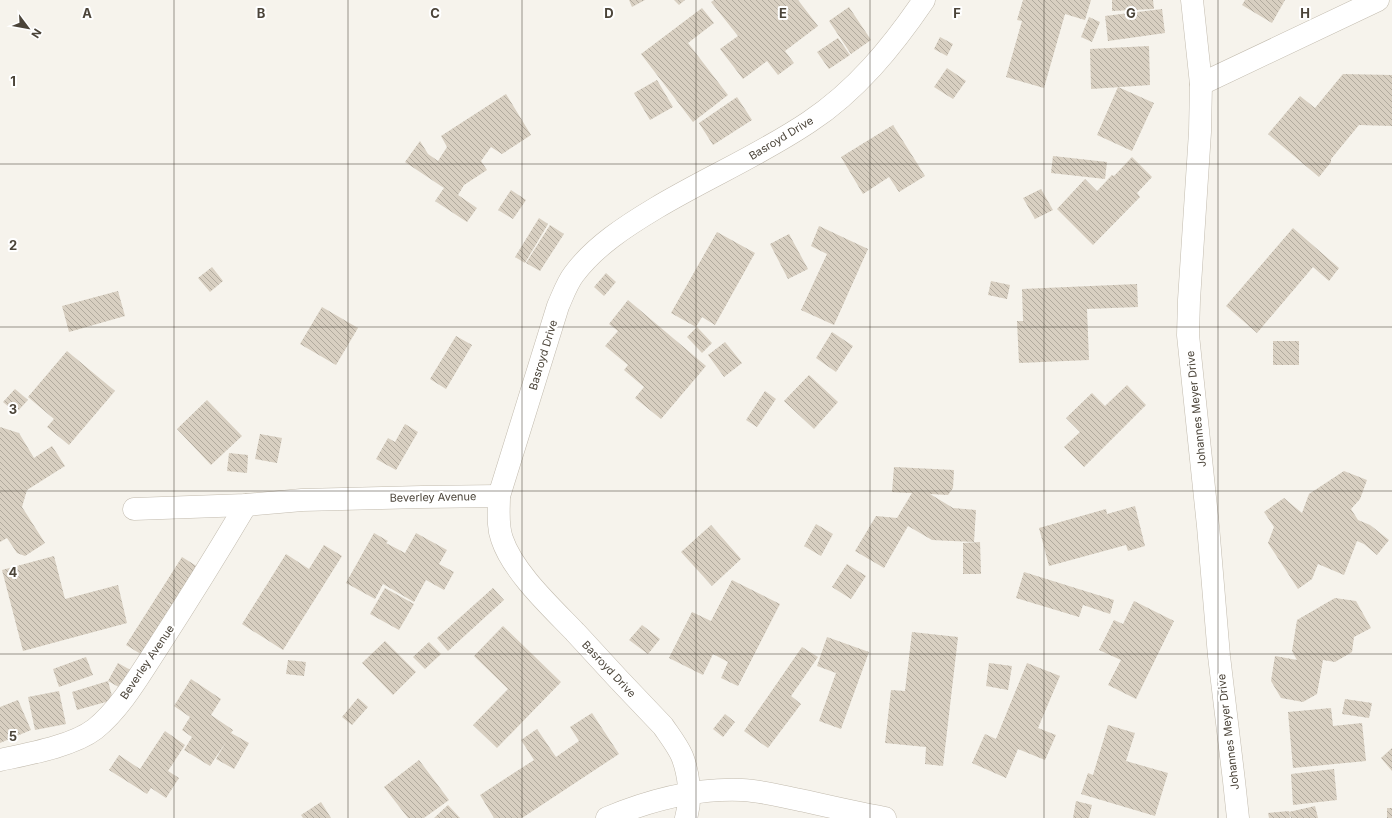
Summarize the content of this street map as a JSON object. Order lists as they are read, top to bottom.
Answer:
{
  "streets": {
    "street": ["Basroyd Drive", "Johannes Meyer Drive", "Beverley Avenue"]
  },
  "crossings": [
    ["Basroyd Drive", "Beverley Avenue"]
  ],
  "north": "bottom right",
  "grid": {
    "columns": [
      "A",
      "B",
      "C",
      "D",
      "E",
      "F",
      "G",
      "H"
    ],
    "rows": [
      "1",
      "2",
      "3",
      "4",
      "5"
    ]
  }
}
